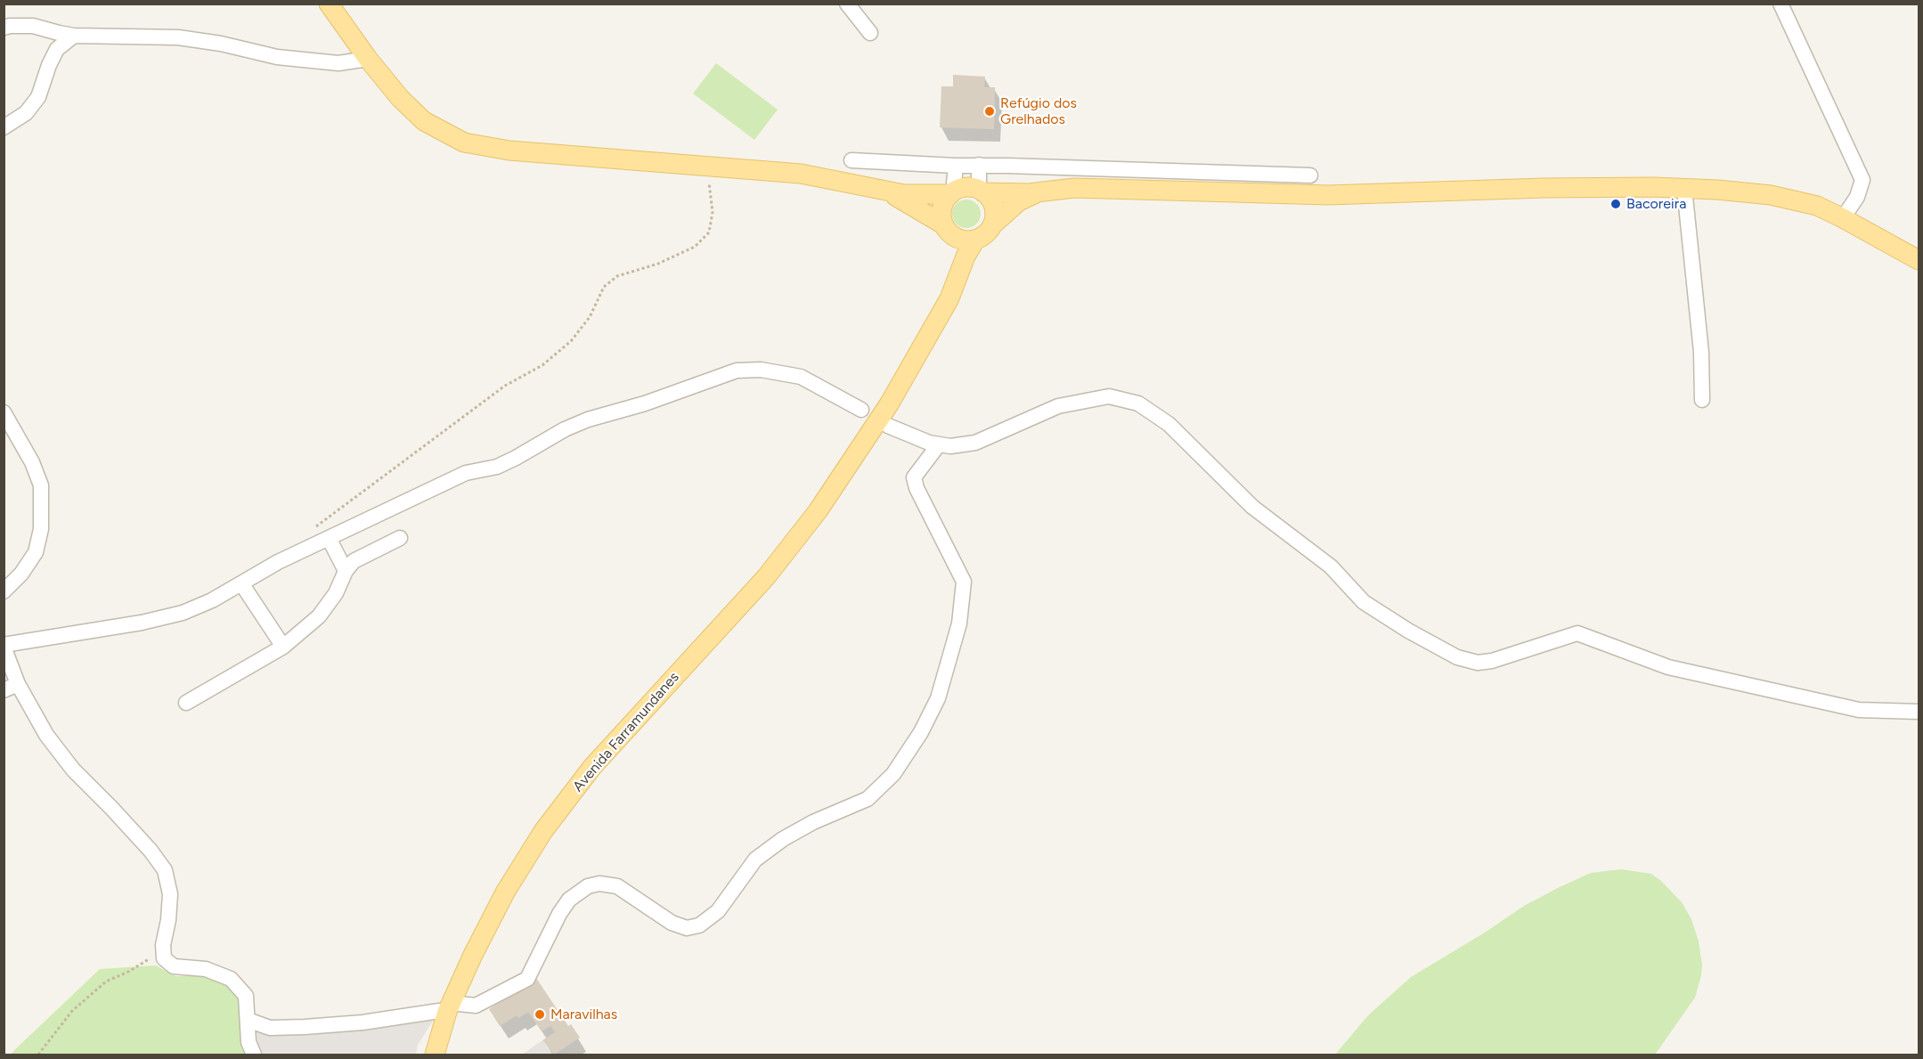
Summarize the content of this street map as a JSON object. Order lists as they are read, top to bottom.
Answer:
{
  "streets": {
    "main road": ["Avenida Farramundanes"]
  },
  "places": ["Refúgio dos Grelhados", "Bacoreira", "Maravilhas"]
}
